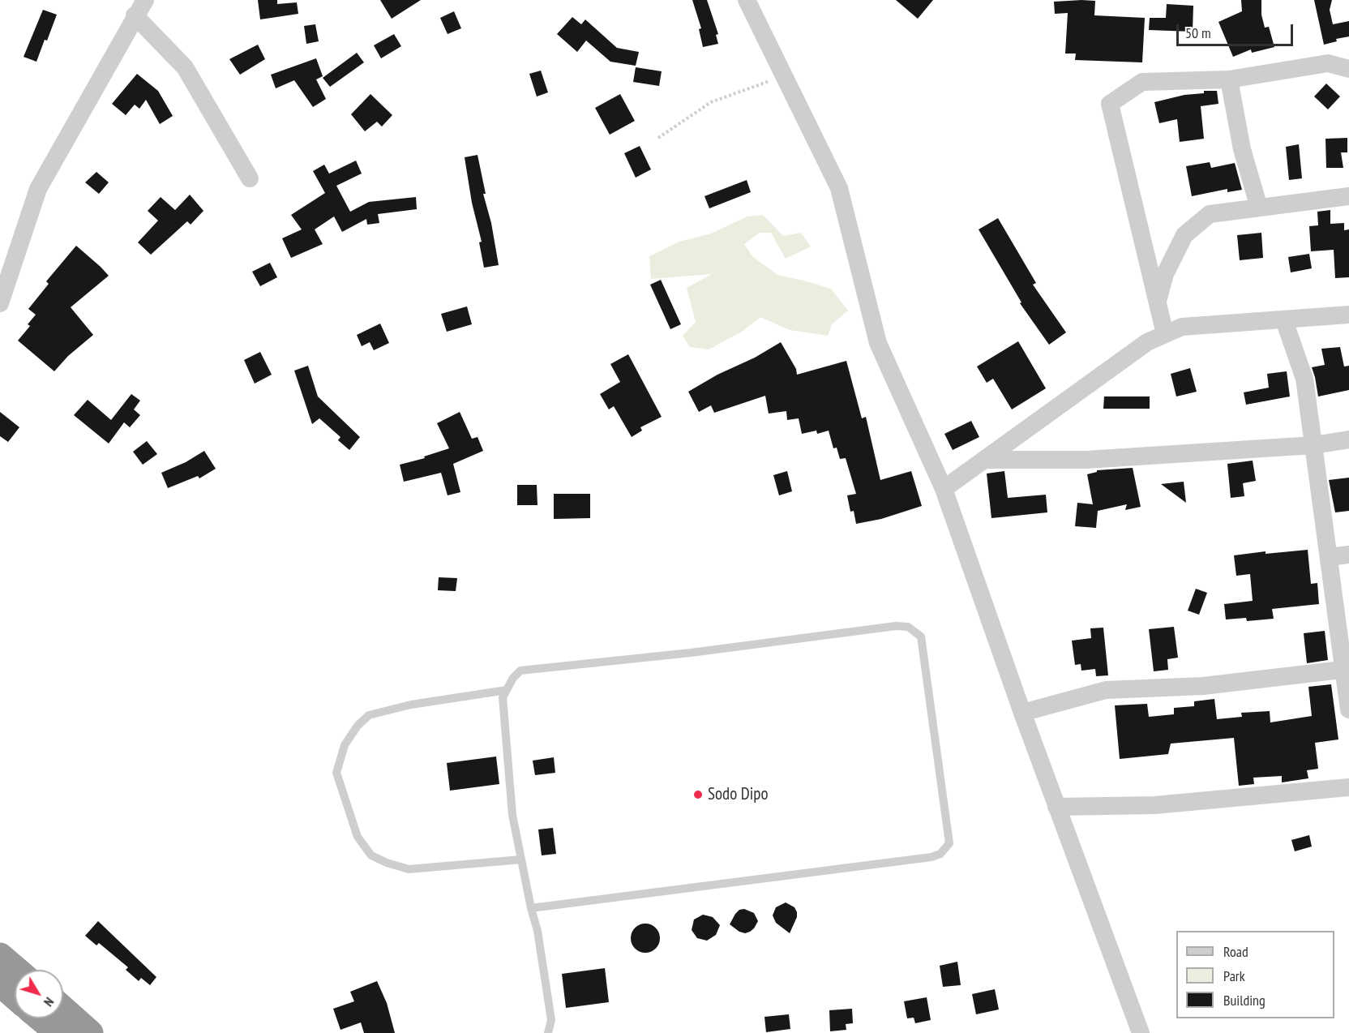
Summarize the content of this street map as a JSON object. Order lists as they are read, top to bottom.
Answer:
{
  "places": ["Sodo Dipo"],
  "legend": ["Road", "Park", "Building"],
  "scale_bar": "50 m",
  "north": "bottom right"
}
